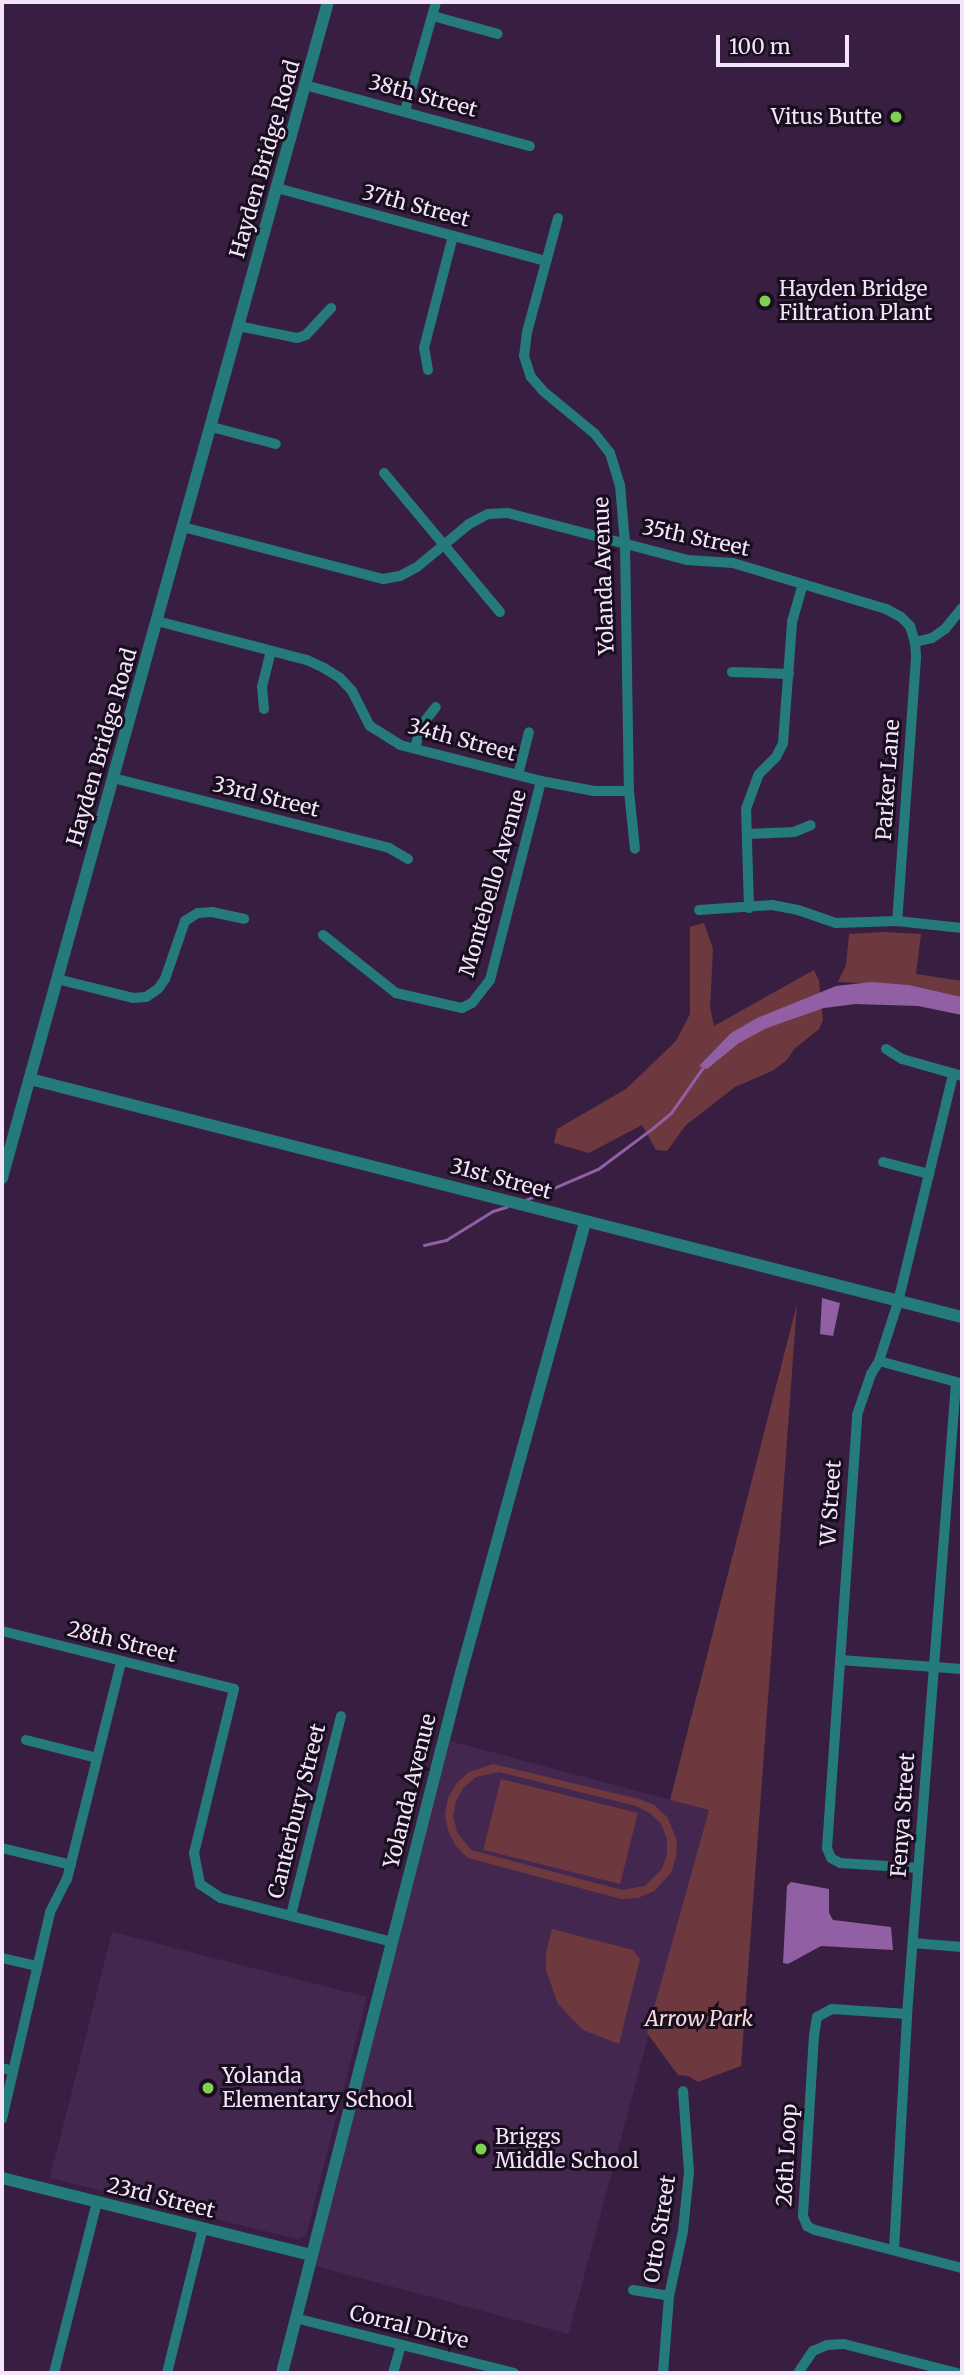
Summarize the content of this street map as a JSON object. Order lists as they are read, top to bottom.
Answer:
{
  "streets": {
    "street": [
      "38th Street",
      "Hayden Bridge Road",
      "37th Street",
      "35th Street",
      "Yolanda Avenue",
      "34th Street",
      "Parker Lane",
      "33rd Street",
      "Montebello Avenue",
      "31st Street",
      "W Street",
      "28th Street",
      "Canterbury Street",
      "Fenya Street",
      "26th Loop",
      "23rd Street",
      "Otto Street",
      "Corral Drive"
    ]
  },
  "crossings": [
    ["38th Street", "Hayden Bridge Road"],
    ["Hayden Bridge Road", "37th Street"],
    ["Hayden Bridge Road", "35th Street"],
    ["Hayden Bridge Road", "34th Street"],
    ["Hayden Bridge Road", "33rd Street"],
    ["Hayden Bridge Road", "31st Street"],
    ["37th Street", "Yolanda Avenue"],
    ["35th Street", "Yolanda Avenue"],
    ["35th Street", "Parker Lane"],
    ["Yolanda Avenue", "34th Street"],
    ["Yolanda Avenue", "31st Street"],
    ["Yolanda Avenue", "23rd Street"],
    ["Yolanda Avenue", "Corral Drive"],
    ["34th Street", "Montebello Avenue"],
    ["31st Street", "W Street"],
    ["W Street", "Fenya Street"],
    ["28th Street", "Canterbury Street"],
    ["Fenya Street", "26th Loop"]
  ],
  "parks": ["Arrow Park"],
  "places": [
    "Vitus Butte",
    "Hayden Bridge Filtration Plant",
    "Yolanda Elementary School",
    "Briggs Middle School"
  ],
  "scale_bar": "100 m"
}
